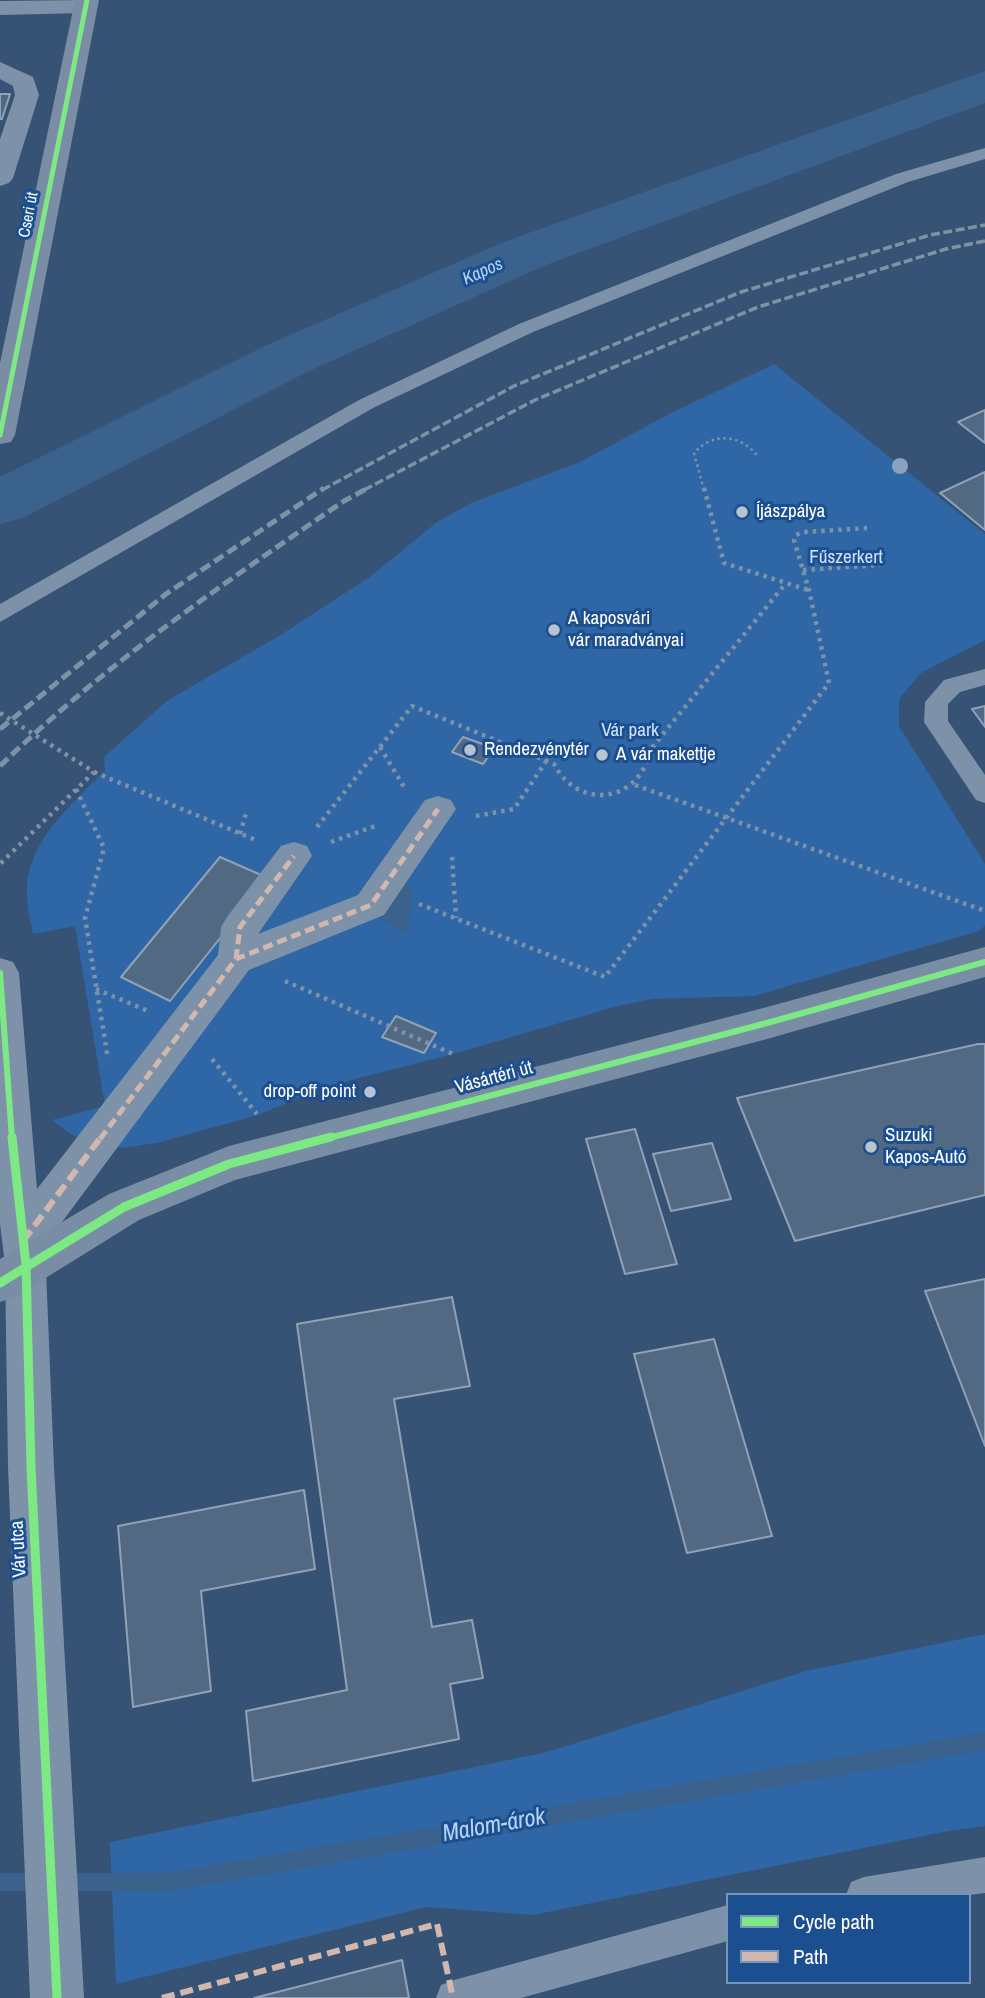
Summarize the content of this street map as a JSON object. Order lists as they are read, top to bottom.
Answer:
{
  "streets": {
    "street": ["Cseri út", "Vásártéri út", "Vár utca"]
  },
  "crossings": [
    ["Vásártéri út", "Vár utca"]
  ],
  "water": ["Kapos", "Malom-árok"],
  "parks": ["Fűszerkert", "Vár park"],
  "places": [
    "Íjászpálya",
    "A kaposvári vár maradványai",
    "Rendezvénytér",
    "A vár makettje",
    "drop-off point",
    "Suzuki Kapos-Autó"
  ],
  "legend": ["Cycle path", "Path"]
}
